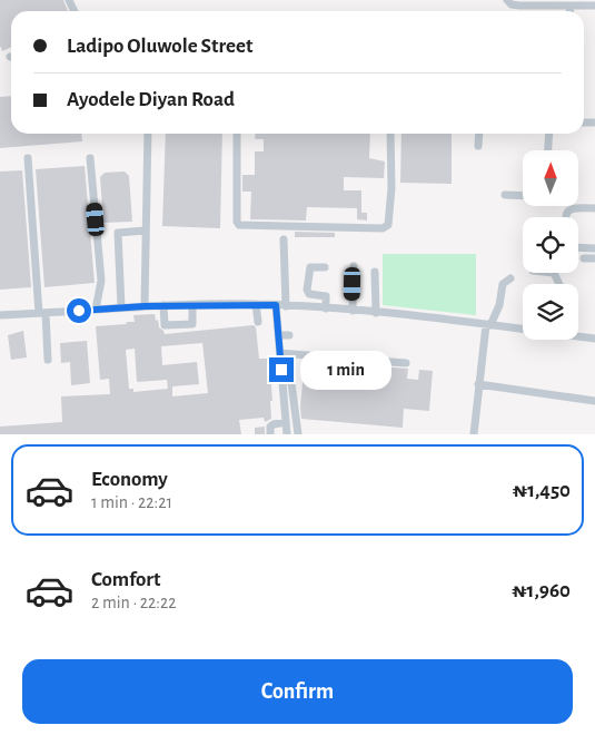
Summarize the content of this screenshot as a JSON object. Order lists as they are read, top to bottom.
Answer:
{
  "north": "top",
  "page": {
    "banner": ["Ladipo Oluwole Street", "Ayodele Diyan Road"],
    "bubble": "1 min",
    "list": [
      {
        "name": "Economy",
        "note": "1 min · 22:21",
        "value": "₦1,450"
      },
      {
        "name": "Comfort",
        "note": "2 min · 22:22",
        "value": "₦1,960"
      }
    ],
    "buttons": "Confirm"
  }
}
